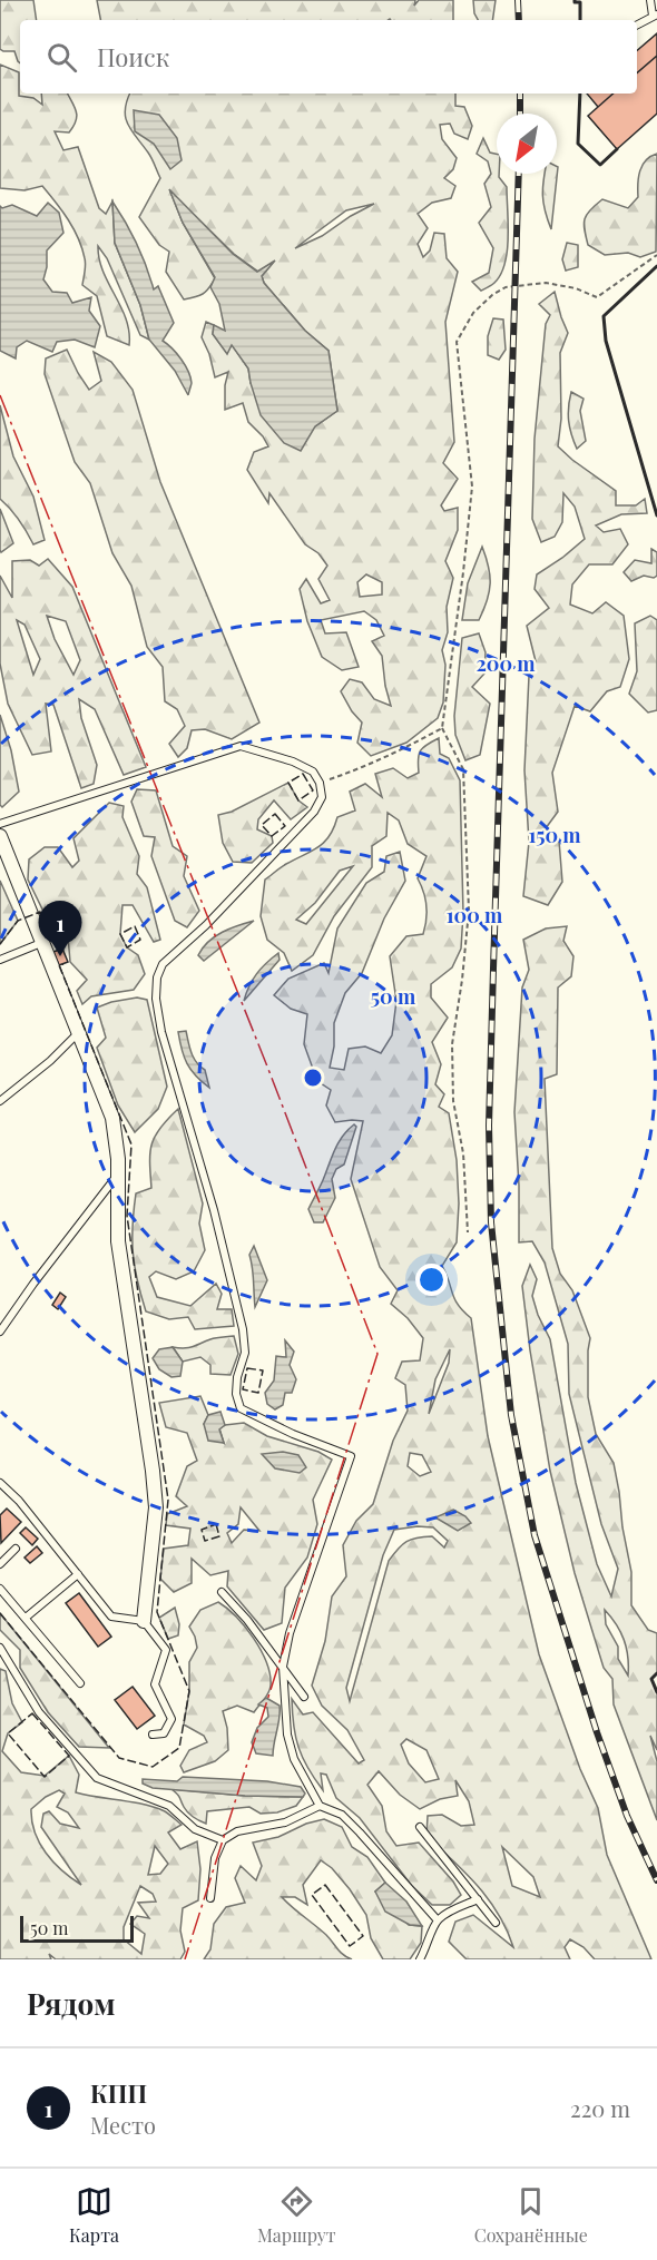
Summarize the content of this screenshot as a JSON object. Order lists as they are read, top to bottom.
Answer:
{
  "scale_bar": "50 m",
  "north": "bottom left",
  "page": {
    "search": "Поиск",
    "pins": "1",
    "scale": "50 m",
    "heading": "Рядом",
    "list": [
      {
        "mark": "1",
        "name": "КПП",
        "note": "Место",
        "value": "220 m"
      }
    ],
    "nav": ["Карта", "Маршрут", "Сохранённые"]
  },
  "rings": [
    "200 m",
    "150 m",
    "100 m",
    "50 m"
  ]
}
